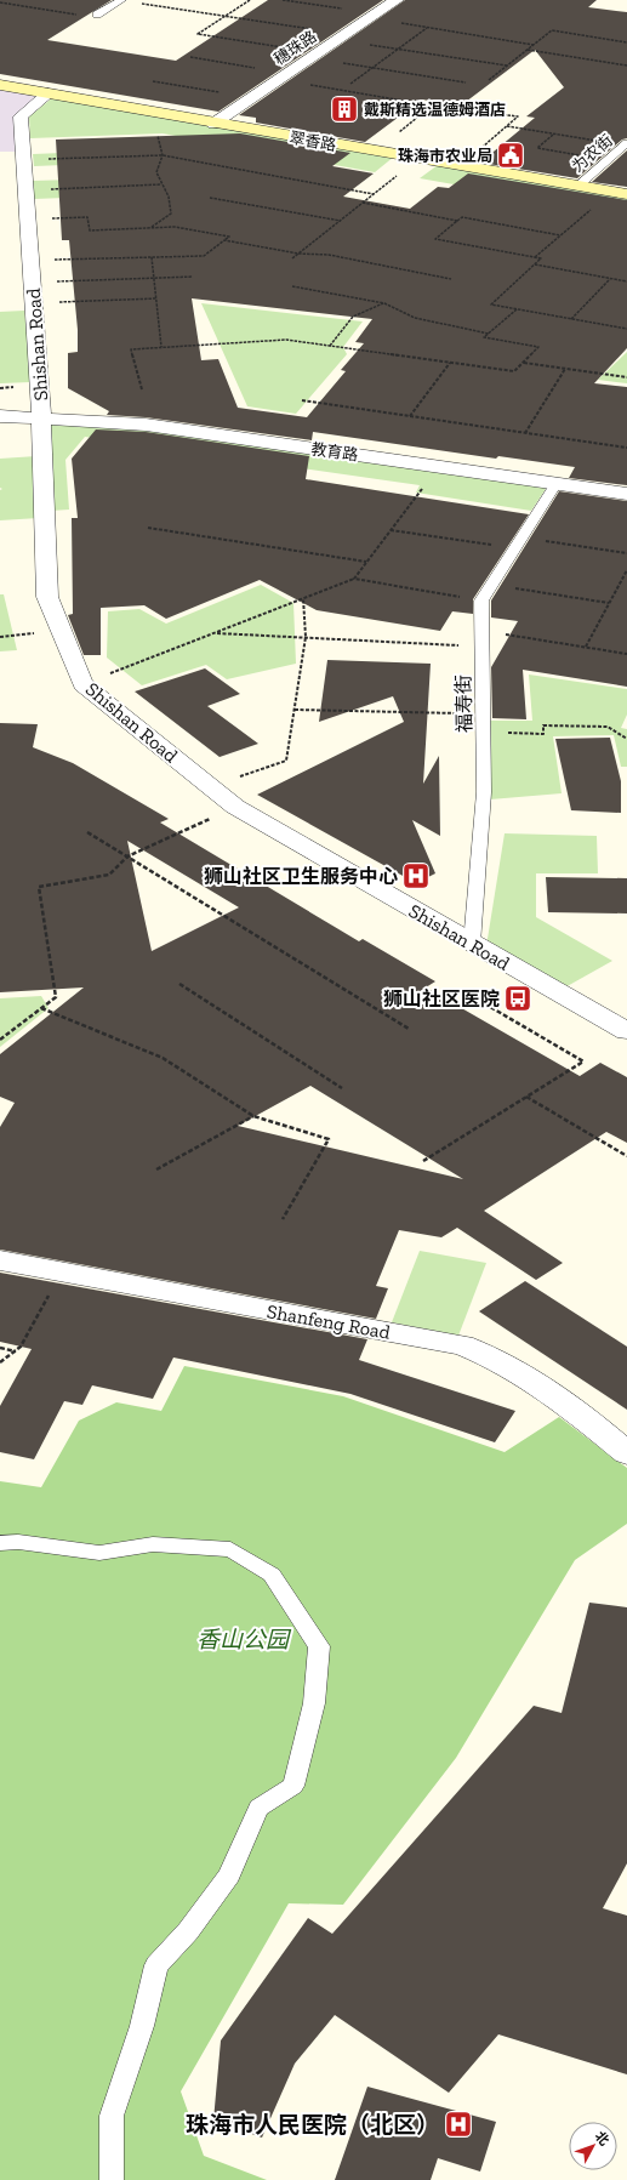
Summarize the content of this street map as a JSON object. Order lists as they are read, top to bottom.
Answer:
{
  "streets": {
    "main road": ["翠香路"],
    "street": [
      "穗珠路",
      "Shishan Road",
      "教育路",
      "Shanfeng Road"
    ],
    "lane": ["为农街", "福寿街"]
  },
  "crossings": [
    ["穗珠路", "翠香路"],
    ["翠香路", "为农街"],
    ["翠香路", "Shishan Road"],
    ["Shishan Road", "教育路"],
    ["Shishan Road", "福寿街"]
  ],
  "parks": ["香山公园"],
  "places": {
    "building": ["戴斯精选温德姆酒店"],
    "public building": ["珠海市农业局"],
    "hospital": ["狮山社区卫生服务中心", "珠海市人民医院（北区）"],
    "bus stop": ["狮山社区医院"]
  },
  "north": "top right"
}
